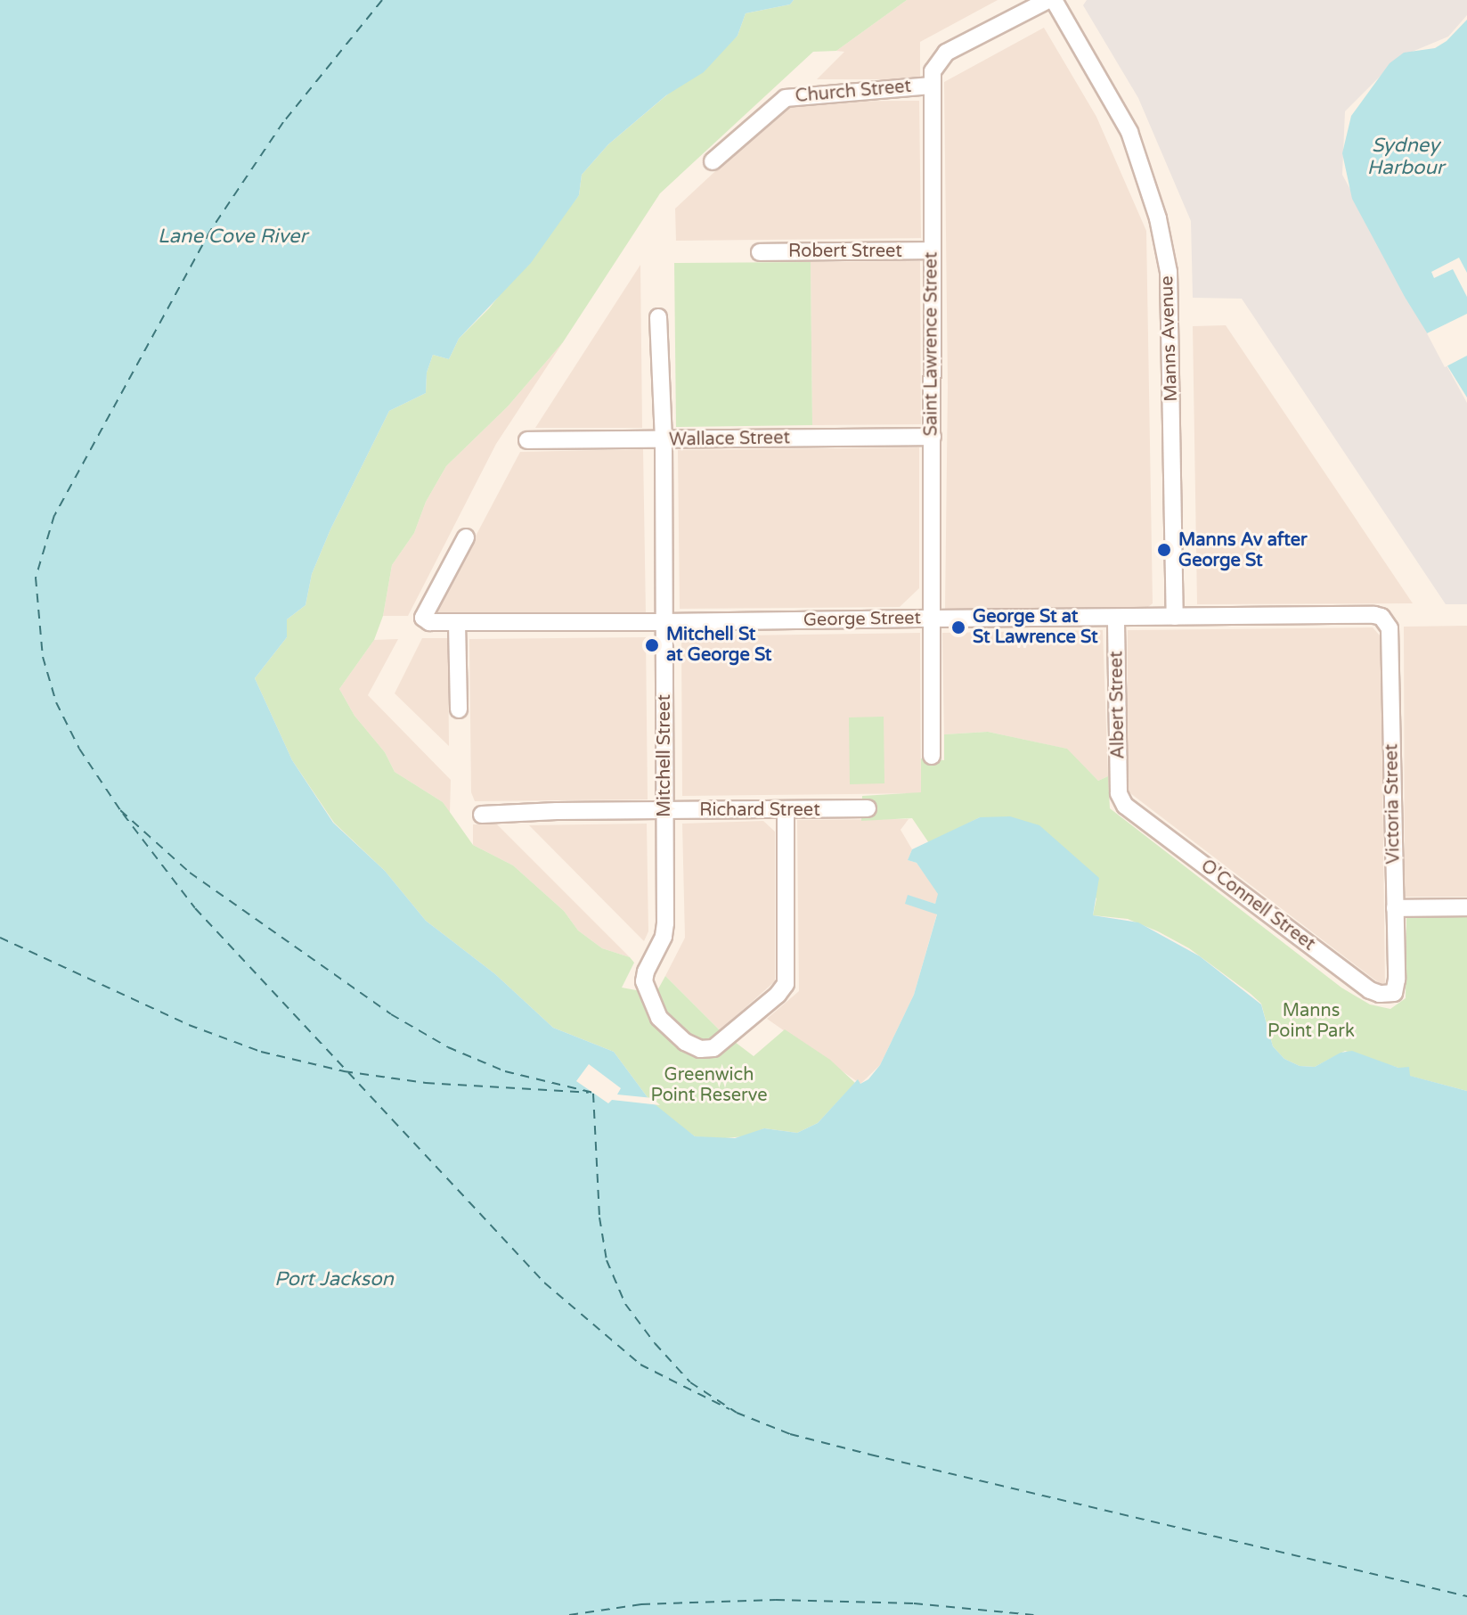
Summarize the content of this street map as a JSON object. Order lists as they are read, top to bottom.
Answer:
{
  "streets": {
    "street": [
      "Church Street",
      "Robert Street",
      "Manns Avenue",
      "Saint Lawrence Street",
      "Wallace Street",
      "George Street",
      "Albert Street",
      "Mitchell Street",
      "Victoria Street",
      "Richard Street",
      "O'Connell Street"
    ]
  },
  "crossings": [
    ["Church Street", "Saint Lawrence Street"],
    ["Robert Street", "Saint Lawrence Street"],
    ["Manns Avenue", "George Street"],
    ["Saint Lawrence Street", "Wallace Street"],
    ["Saint Lawrence Street", "George Street"],
    ["Wallace Street", "Mitchell Street"],
    ["George Street", "Albert Street"],
    ["George Street", "Mitchell Street"],
    ["George Street", "Victoria Street"],
    ["Albert Street", "O'Connell Street"],
    ["Mitchell Street", "Richard Street"],
    ["Victoria Street", "O'Connell Street"]
  ],
  "water": ["Sydney Harbour", "Lane Cove River", "Port Jackson"],
  "parks": ["Manns Point Park", "Greenwich Point Reserve"],
  "places": ["Manns Av after George St", "George St at St Lawrence St", "Mitchell St at George St"]
}
